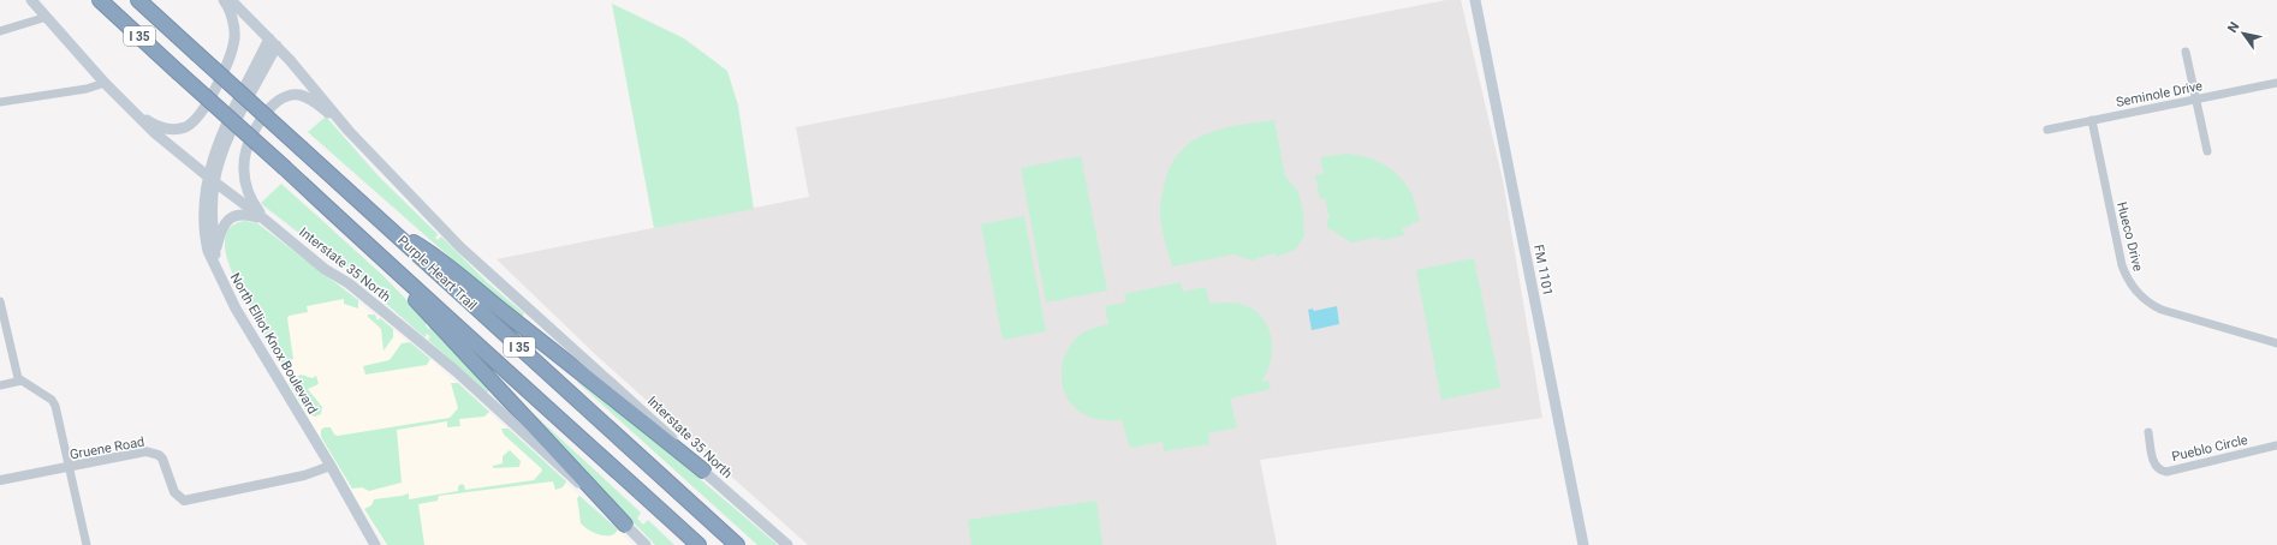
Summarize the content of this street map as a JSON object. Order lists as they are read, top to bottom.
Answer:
{
  "streets": {
    "highway": ["I 35", "Purple Heart Trail"],
    "main road": ["Interstate 35 North", "FM 1101", "North Elliot Knox Boulevard"],
    "street": [
      "Seminole Drive",
      "Hueco Drive",
      "Gruene Road",
      "Pueblo Circle"
    ]
  },
  "crossings": [
    ["Seminole Drive", "Hueco Drive"],
    ["Interstate 35 North", "North Elliot Knox Boulevard"],
    ["North Elliot Knox Boulevard", "Gruene Road"]
  ],
  "north": "top left"
}
